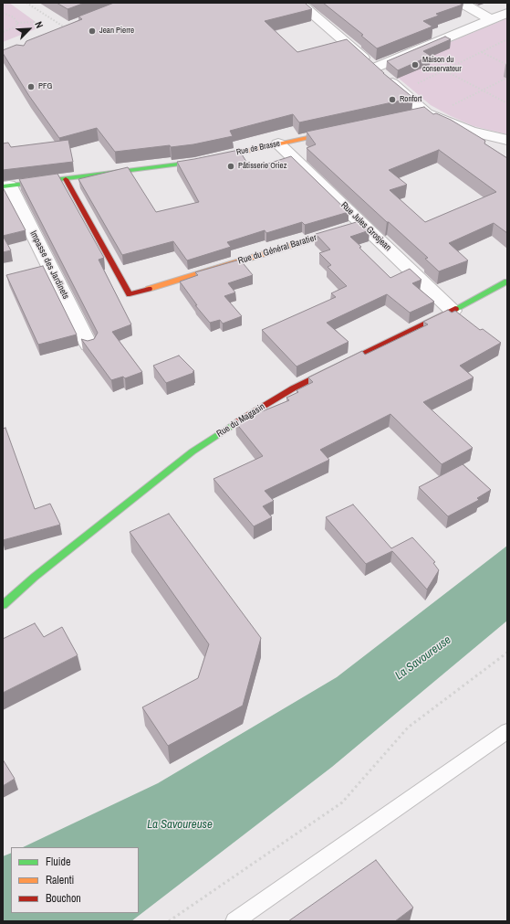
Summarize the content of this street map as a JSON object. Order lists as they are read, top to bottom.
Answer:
{
  "streets": {
    "street": [
      "Rue de Brasse",
      "Rue Jules Grosjean",
      "Rue du Général Baratier",
      "Impasse des Jardinets",
      "Rue du Magasin"
    ]
  },
  "crossings": [
    ["Rue de Brasse", "Rue Jules Grosjean"],
    ["Rue de Brasse", "Rue du Général Baratier"],
    ["Rue de Brasse", "Impasse des Jardinets"],
    ["Rue Jules Grosjean", "Rue du Général Baratier"],
    ["Rue Jules Grosjean", "Rue du Magasin"]
  ],
  "water": ["La Savoureuse"],
  "places": [
    "Jean Pierre",
    "Maison du conservateur",
    "PFG",
    "Ronfort",
    "Pâtisserie Oriez"
  ],
  "legend": ["Fluide", "Ralenti", "Bouchon"],
  "north": "top right"
}
